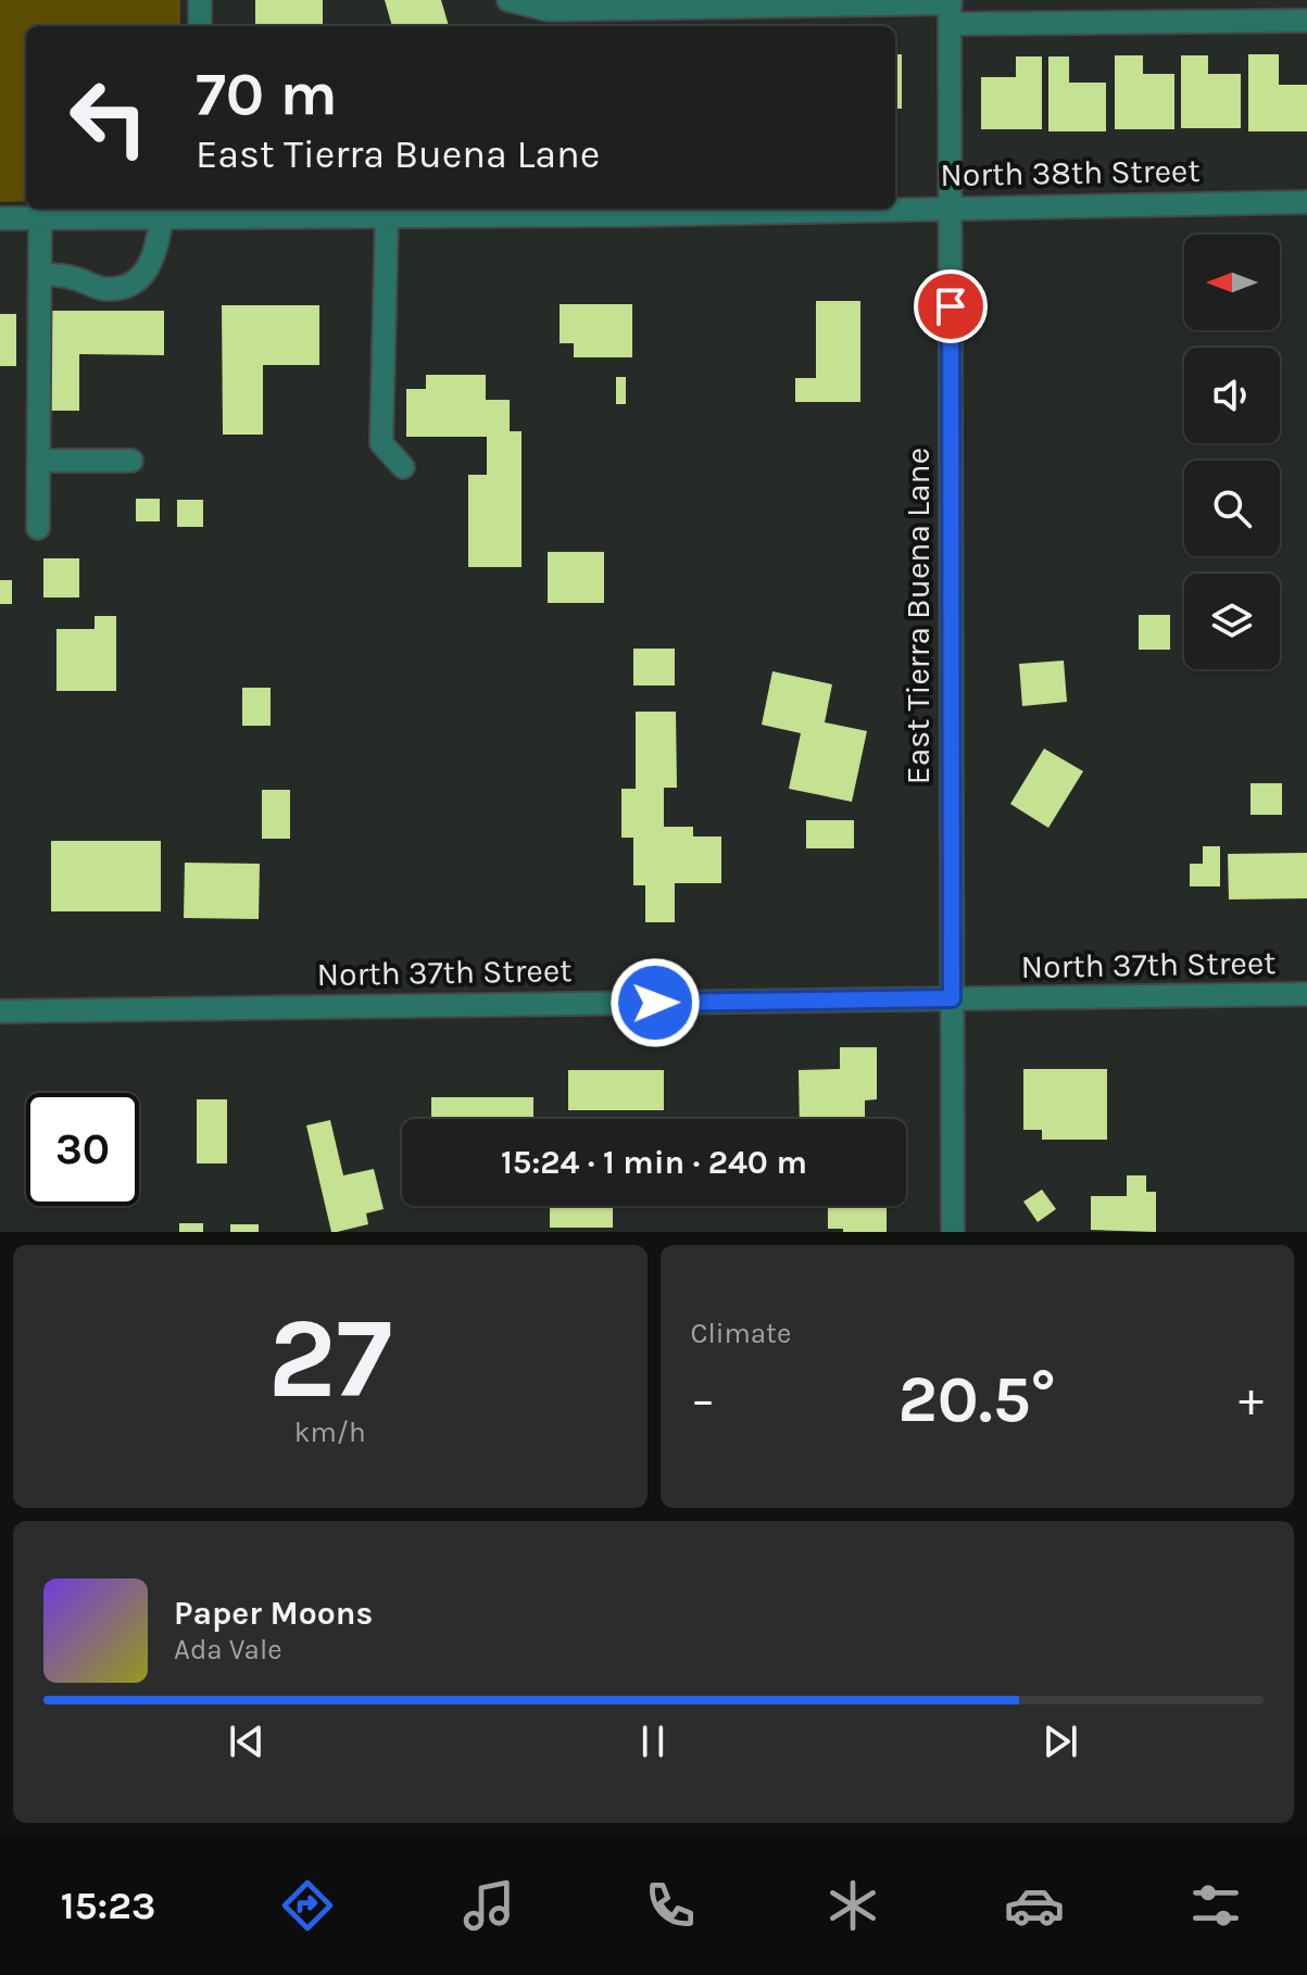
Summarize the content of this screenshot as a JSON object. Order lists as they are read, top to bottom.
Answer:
{
  "streets": {
    "street": ["North 38th Street", "East Tierra Buena Lane", "North 37th Street"]
  },
  "crossings": [
    ["North 38th Street", "East Tierra Buena Lane"],
    ["East Tierra Buena Lane", "North 37th Street"]
  ],
  "north": "left",
  "page": {
    "turn": ["70 m", "East Tierra Buena Lane"],
    "limit": "30",
    "trip": "15:24 · 1 min · 240 m",
    "tile": [
      ["27", "km/h"],
      "Climate"
    ],
    "heat": ["−", "20.5°", "+"],
    "song": ["Paper Moons", "Ada Vale"],
    "tabs": "15:23"
  }
}
